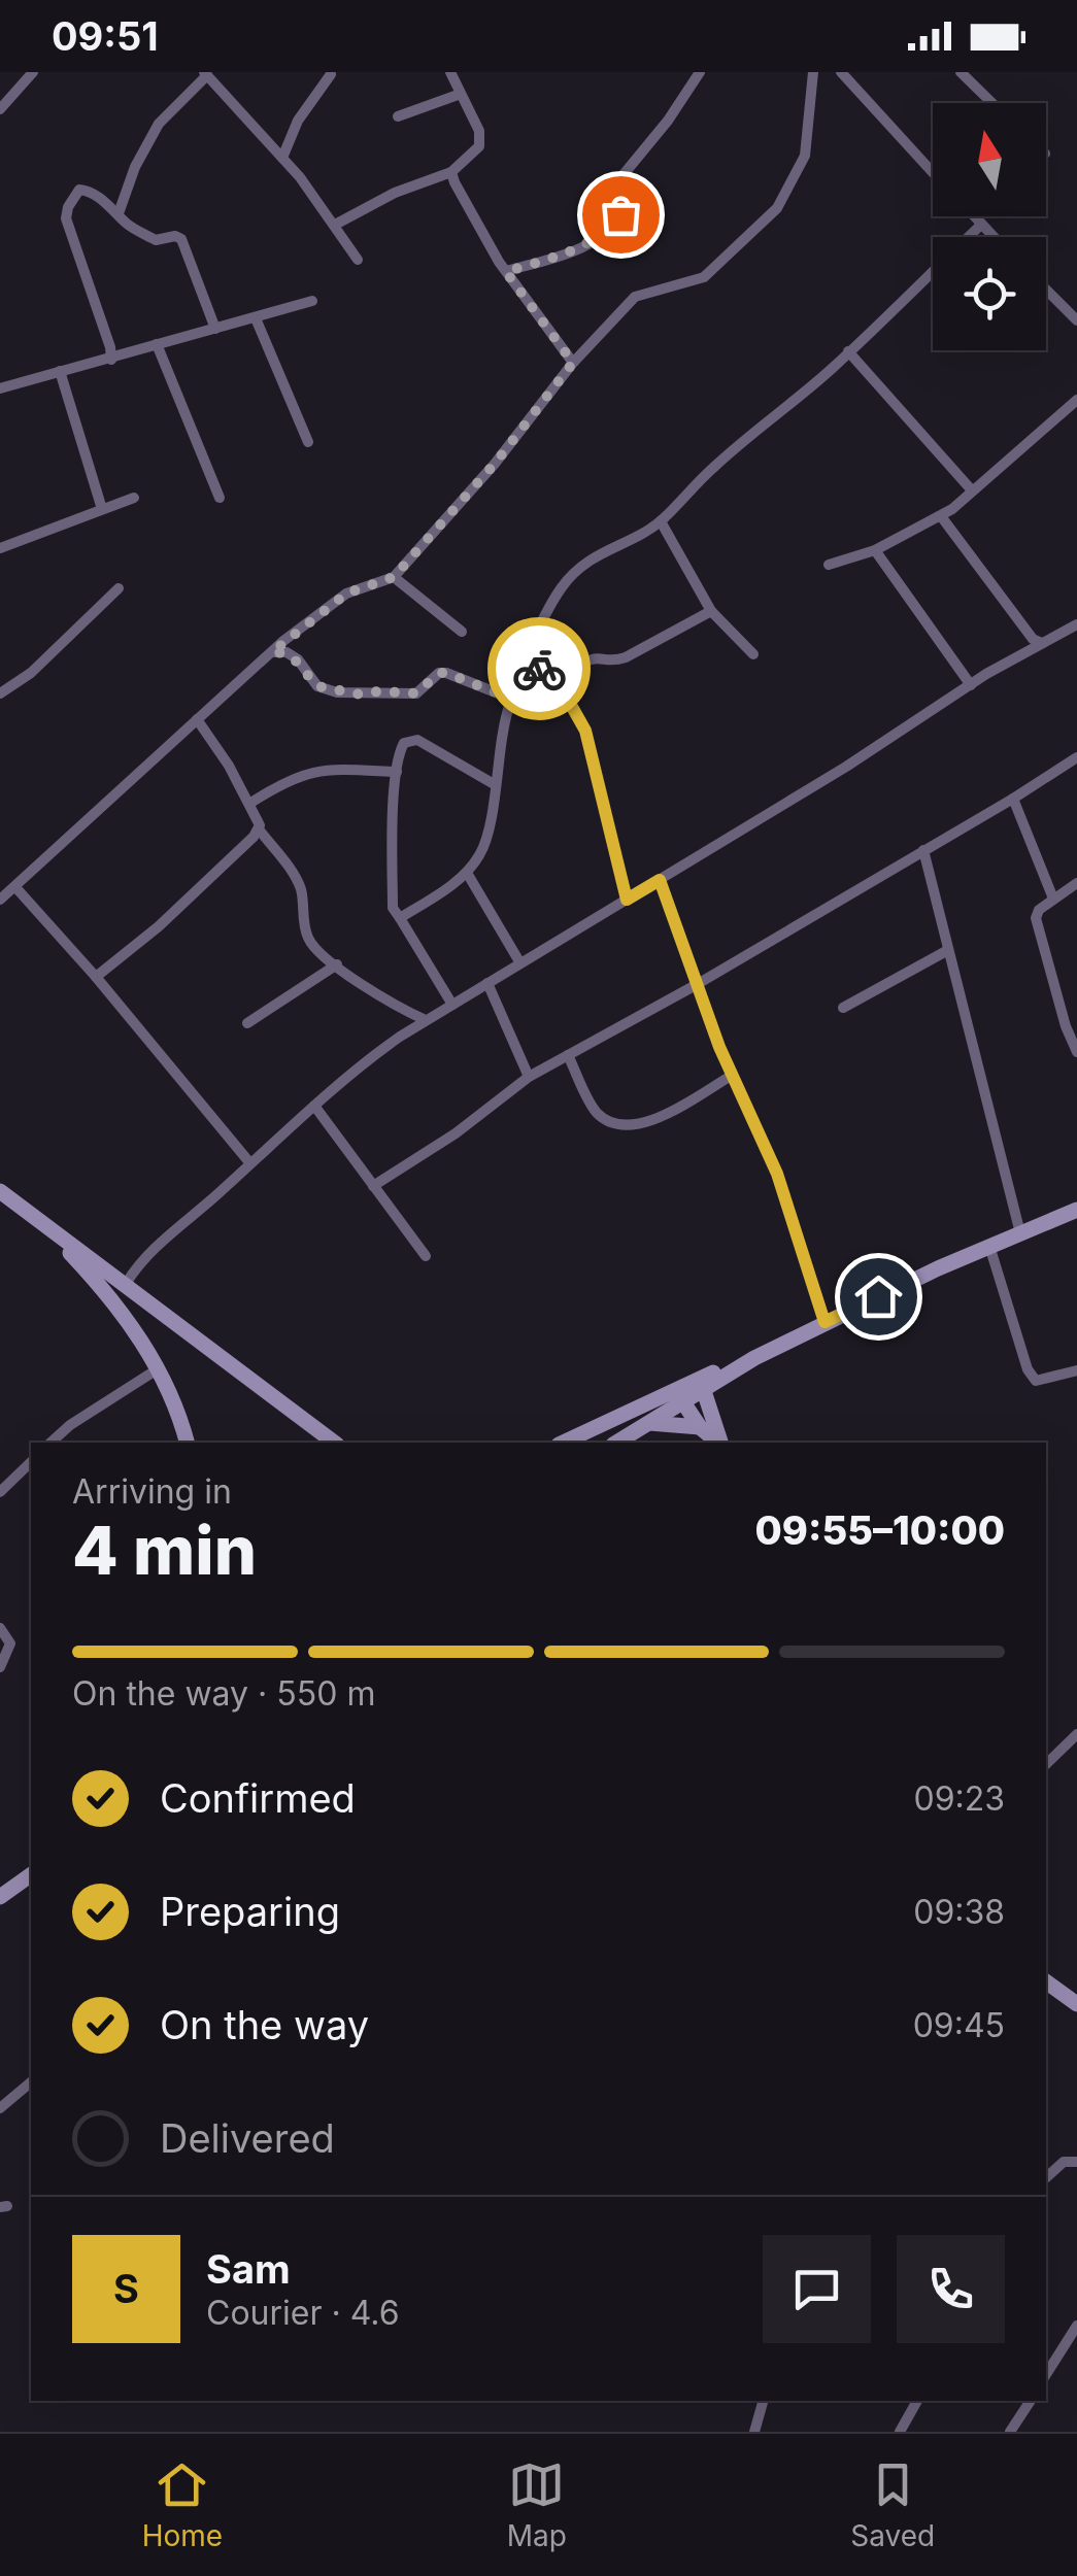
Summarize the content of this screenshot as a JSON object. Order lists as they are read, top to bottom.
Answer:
{
  "north": "top",
  "page": {
    "status": "09:51",
    "heading": ["4 min", "Arriving in", "09:55–10:00"],
    "panel": ["Sam", "Courier · 4.6"],
    "bar": "On the way · 550 m",
    "list": [
      ["Confirmed", "09:23"],
      ["Preparing", "09:38"],
      ["On the way", "09:45"],
      "Delivered"
    ],
    "round": "S",
    "tabs": ["Home", "Map", "Saved"]
  }
}
